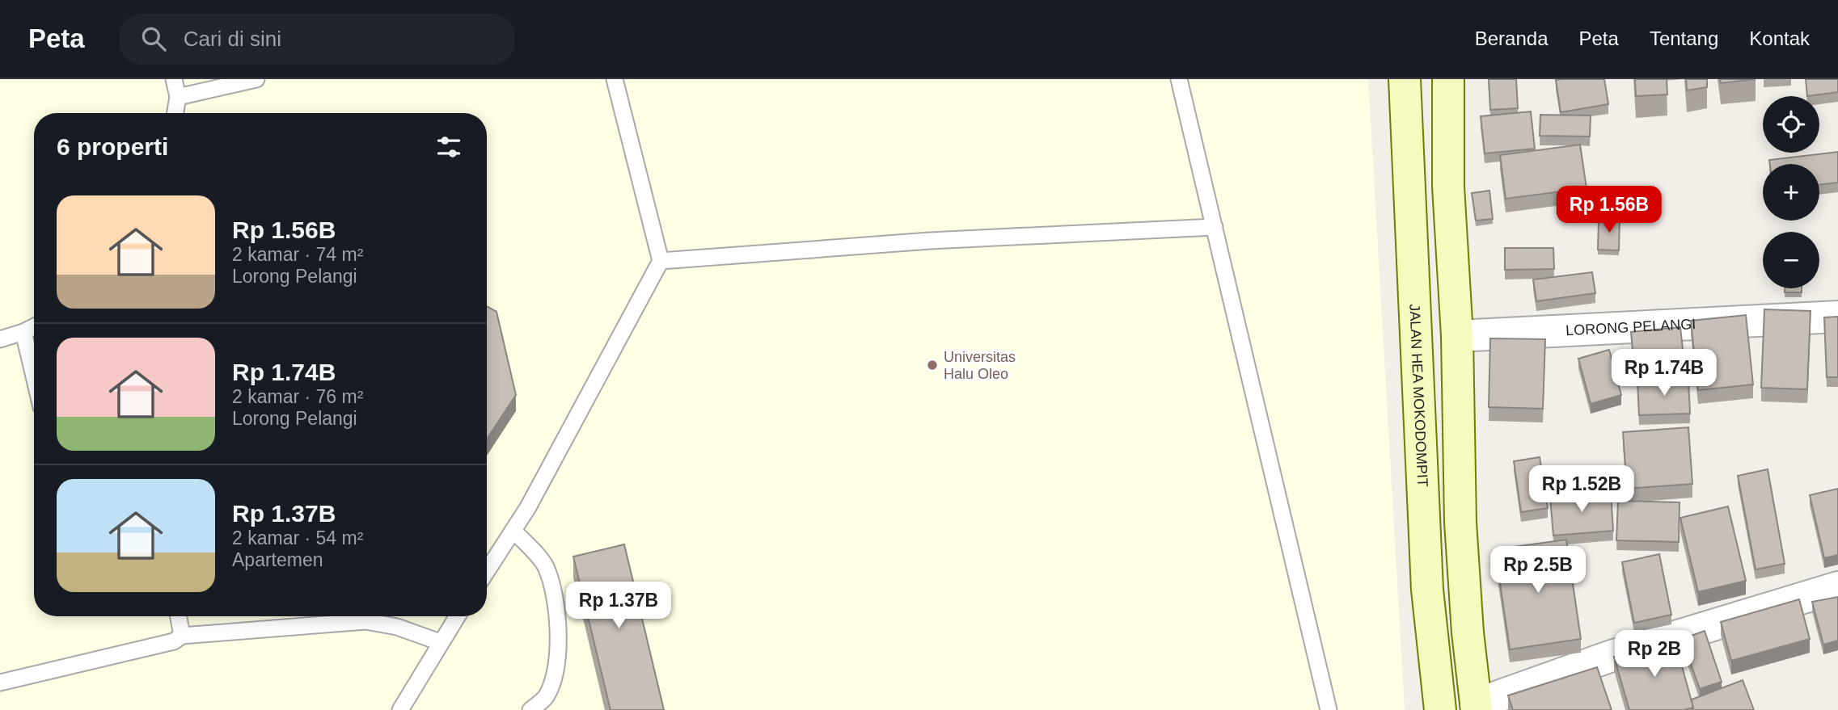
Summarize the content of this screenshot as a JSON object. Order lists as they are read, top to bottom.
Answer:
{
  "streets": {
    "street": ["LORONG PELANGI", "JALAN HEA MOKODOMPIT"]
  },
  "places": ["Universitas Halu Oleo"],
  "page": {
    "header": "Peta",
    "search": "Cari di sini",
    "nav": [
      "Beranda",
      "Peta",
      "Tentang",
      "Kontak"
    ],
    "map_buttons": ["+", "−"],
    "heading": "6 properti",
    "list": [
      {
        "name": "Rp 1.56B",
        "note": "2 kamar · 74 m² · Lorong Pelangi"
      },
      {
        "name": "Rp 1.74B",
        "note": "2 kamar · 76 m² · Lorong Pelangi"
      },
      {
        "name": "Rp 1.37B",
        "note": "2 kamar · 54 m² · Apartemen"
      }
    ],
    "price": [
      "Rp 1.56B",
      "Rp 1.74B",
      "Rp 1.52B",
      "Rp 2.5B",
      "Rp 1.37B",
      "Rp 2B"
    ]
  }
}
